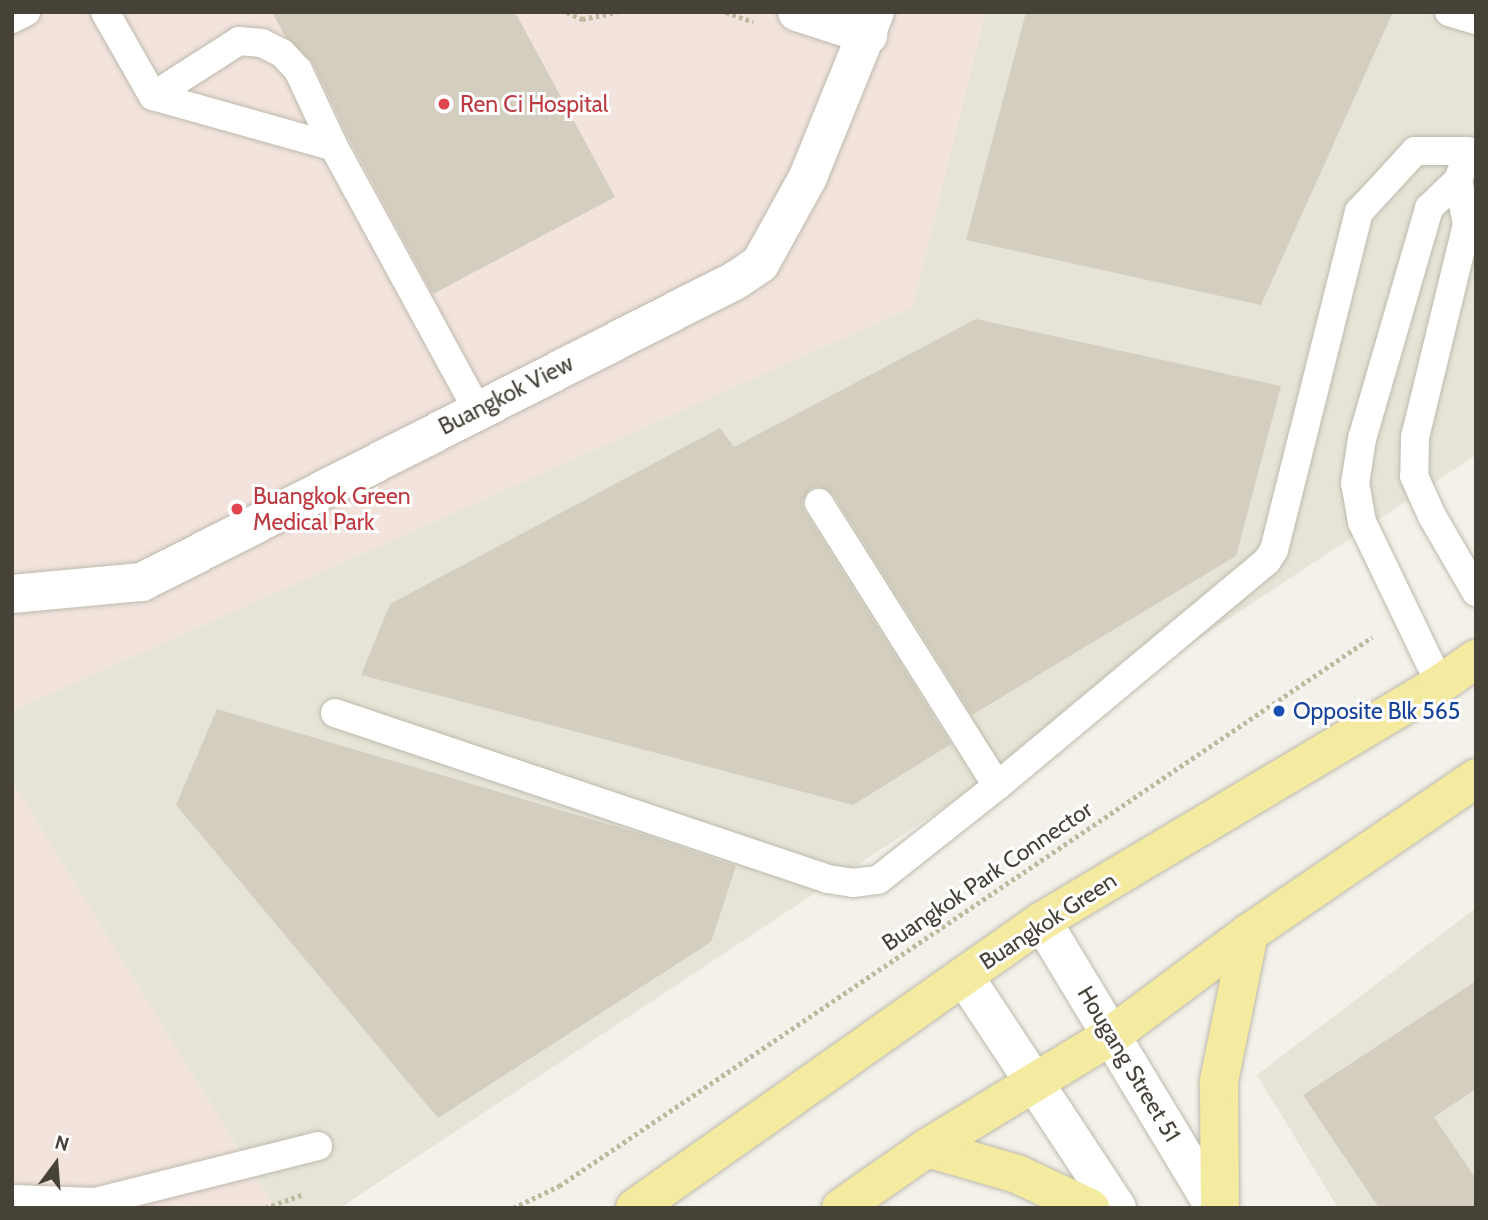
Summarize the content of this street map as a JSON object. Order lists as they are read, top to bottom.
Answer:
{
  "streets": {
    "main road": ["Buangkok Green"],
    "street": ["Buangkok View", "Hougang Street 51"],
    "path": ["Buangkok Park Connector"]
  },
  "crossings": [
    ["Buangkok Green", "Hougang Street 51"]
  ],
  "places": ["Ren Ci Hospital", "Buangkok Green Medical Park", "Opposite Blk 565"],
  "north": "top"
}
